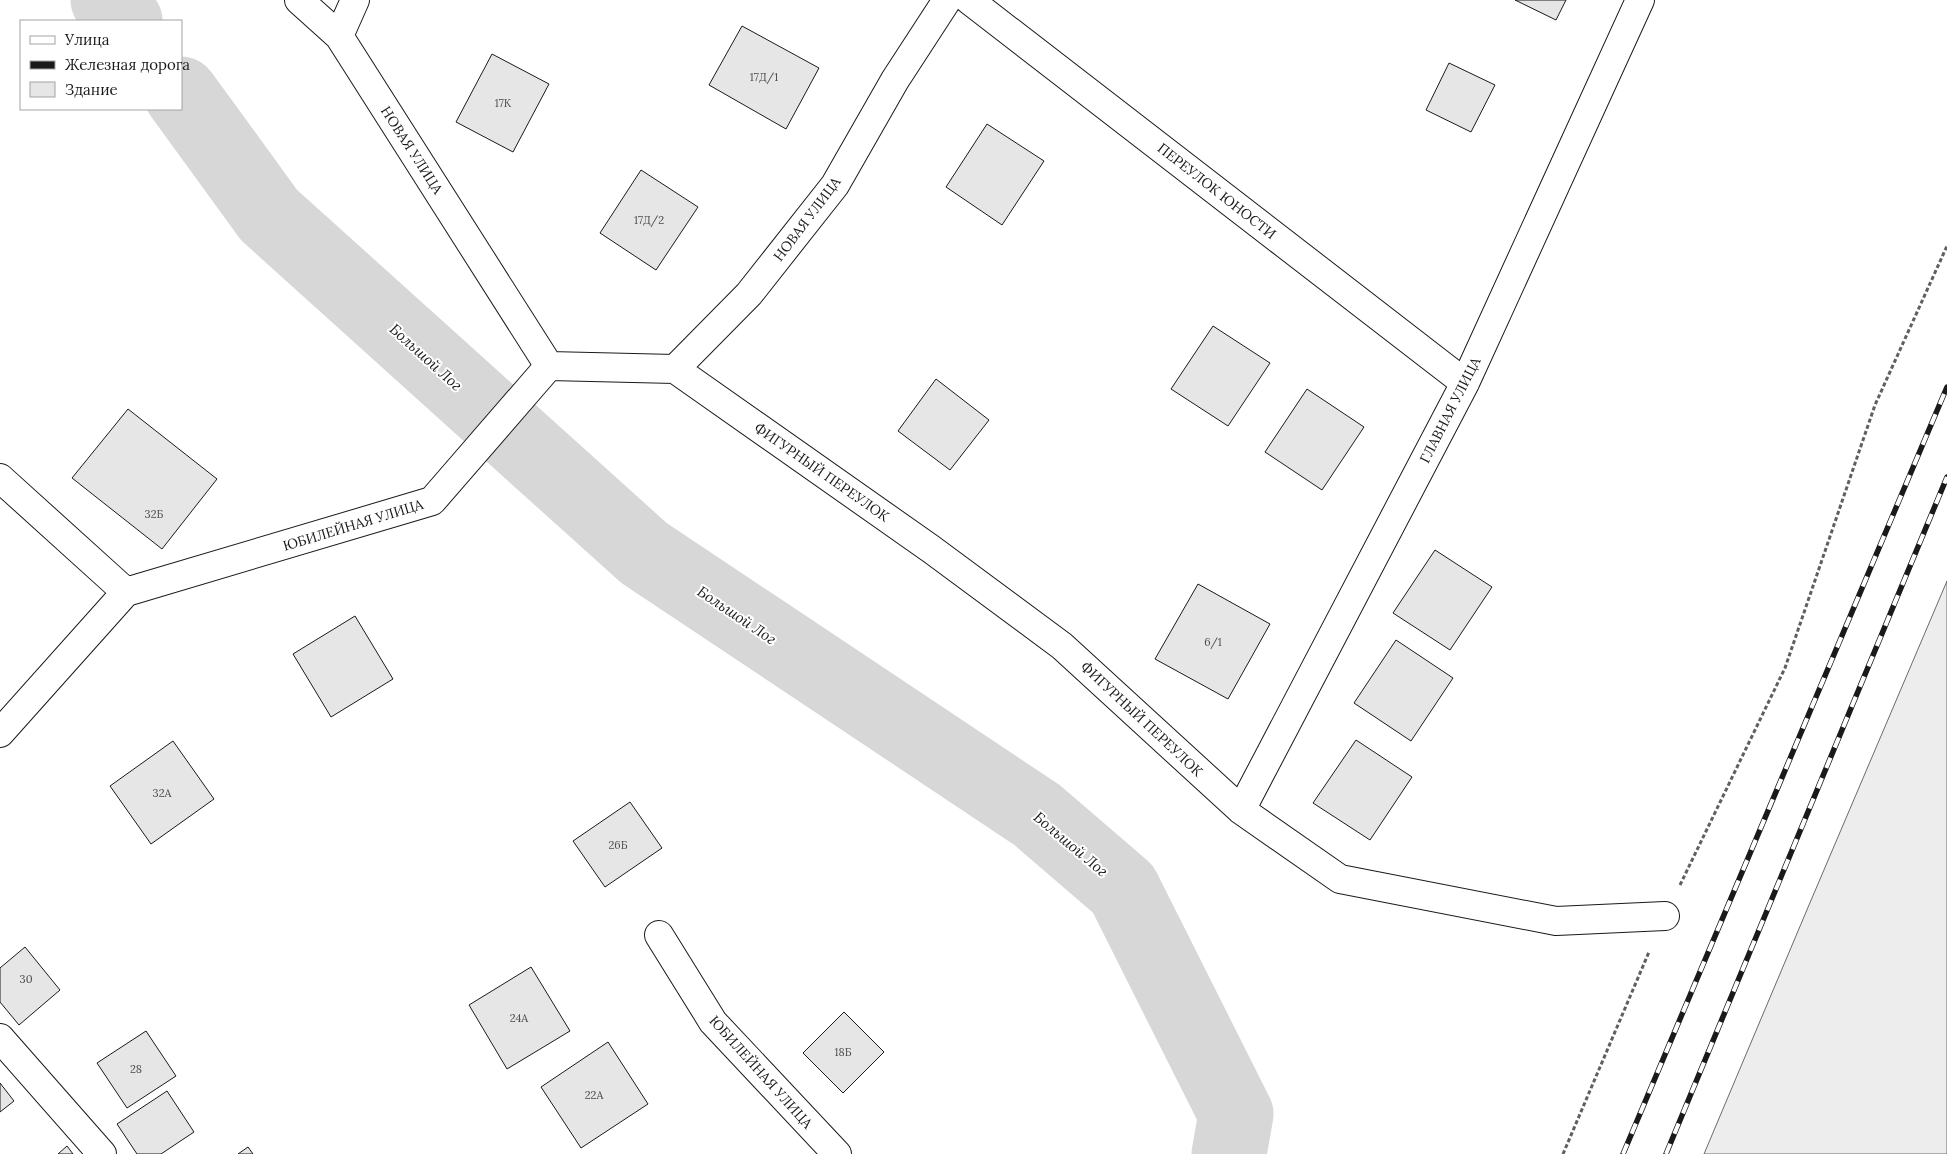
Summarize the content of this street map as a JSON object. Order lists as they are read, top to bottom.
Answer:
{
  "streets": {
    "street": [
      "НОВАЯ УЛИЦА",
      "ПЕРЕУЛОК ЮНОСТИ",
      "ГЛАВНАЯ УЛИЦА",
      "ФИГУРНЫЙ ПЕРЕУЛОК",
      "ЮБИЛЕЙНАЯ УЛИЦА"
    ]
  },
  "crossings": [
    ["НОВАЯ УЛИЦА", "ФИГУРНЫЙ ПЕРЕУЛОК"],
    ["НОВАЯ УЛИЦА", "ЮБИЛЕЙНАЯ УЛИЦА"],
    ["ПЕРЕУЛОК ЮНОСТИ", "ГЛАВНАЯ УЛИЦА"],
    ["ГЛАВНАЯ УЛИЦА", "ФИГУРНЫЙ ПЕРЕУЛОК"]
  ],
  "water": ["Большой Лог"],
  "house_numbers": [
    "17Д/1",
    "17К",
    "17Д/2",
    "32Б",
    "6/1",
    "32А",
    "26Б",
    "30",
    "24А",
    "18Б",
    "28",
    "22А"
  ],
  "legend": ["Улица", "Железная дорога", "Здание"]
}
